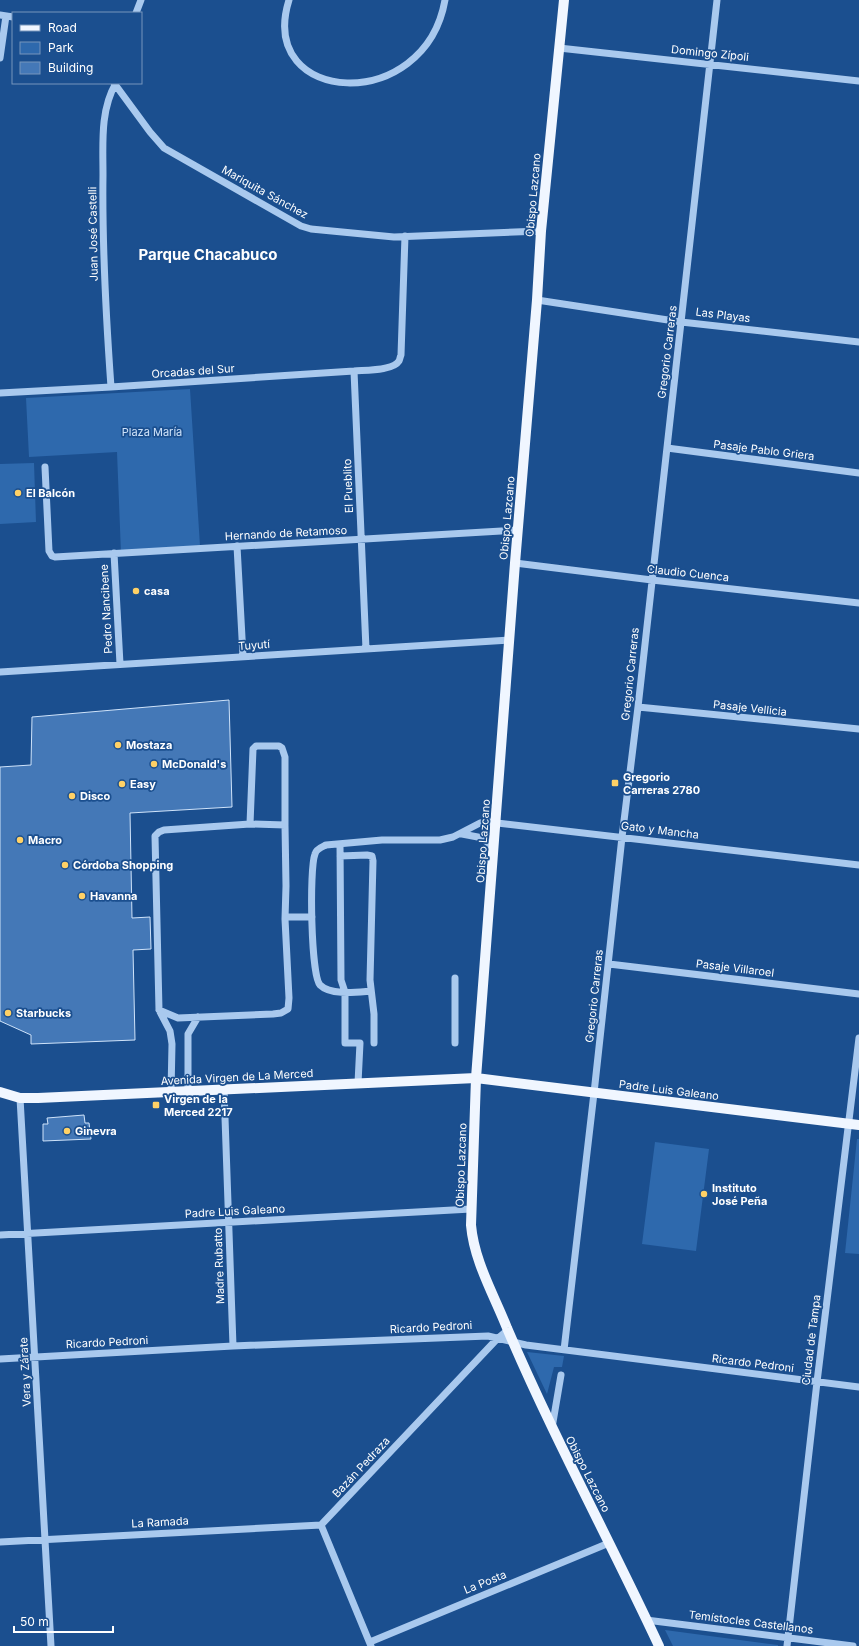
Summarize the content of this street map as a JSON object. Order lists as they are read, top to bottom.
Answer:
{
  "streets": {
    "main road": ["Obispo Lazcano", "Avenida Virgen de La Merced", "Padre Luis Galeano"],
    "street": [
      "Domingo Zípoli",
      "Mariquita Sánchez",
      "Juan José Castelli",
      "Las Playas",
      "Gregorio Carreras",
      "Orcadas del Sur",
      "Pasaje Pablo Griera",
      "El Pueblito",
      "Hernando de Retamoso",
      "Claudio Cuenca",
      "Pedro Nancibene",
      "Tuyutí",
      "Pasaje Vellicia",
      "Gato y Mancha",
      "Pasaje Villaroel",
      "Madre Rubatto",
      "Ricardo Pedroni",
      "Ciudad de Tampa",
      "Vera y Zárate",
      "Bazán Pedraza",
      "La Ramada",
      "La Posta",
      "Temístocles Castellanos"
    ]
  },
  "crossings": [
    ["Domingo Zípoli", "Obispo Lazcano"],
    ["Domingo Zípoli", "Gregorio Carreras"],
    ["Mariquita Sánchez", "Obispo Lazcano"],
    ["Mariquita Sánchez", "Orcadas del Sur"],
    ["Obispo Lazcano", "Las Playas"],
    ["Obispo Lazcano", "Hernando de Retamoso"],
    ["Obispo Lazcano", "Claudio Cuenca"],
    ["Obispo Lazcano", "Tuyutí"],
    ["Obispo Lazcano", "Gato y Mancha"],
    ["Obispo Lazcano", "Avenida Virgen de La Merced"],
    ["Obispo Lazcano", "Padre Luis Galeano"],
    ["Obispo Lazcano", "Ricardo Pedroni"],
    ["Obispo Lazcano", "Bazán Pedraza"],
    ["Obispo Lazcano", "La Posta"],
    ["Obispo Lazcano", "Temístocles Castellanos"],
    ["Juan José Castelli", "Orcadas del Sur"],
    ["Las Playas", "Gregorio Carreras"],
    ["Gregorio Carreras", "Pasaje Pablo Griera"],
    ["Gregorio Carreras", "Claudio Cuenca"],
    ["Gregorio Carreras", "Pasaje Vellicia"],
    ["Gregorio Carreras", "Gato y Mancha"],
    ["Gregorio Carreras", "Pasaje Villaroel"],
    ["Gregorio Carreras", "Padre Luis Galeano"],
    ["Gregorio Carreras", "Ricardo Pedroni"],
    ["Orcadas del Sur", "El Pueblito"],
    ["El Pueblito", "Hernando de Retamoso"],
    ["El Pueblito", "Tuyutí"],
    ["Hernando de Retamoso", "Pedro Nancibene"],
    ["Pedro Nancibene", "Tuyutí"],
    ["Avenida Virgen de La Merced", "Padre Luis Galeano"],
    ["Avenida Virgen de La Merced", "Madre Rubatto"],
    ["Avenida Virgen de La Merced", "Vera y Zárate"],
    ["Padre Luis Galeano", "Madre Rubatto"],
    ["Padre Luis Galeano", "Ciudad de Tampa"],
    ["Padre Luis Galeano", "Vera y Zárate"],
    ["Madre Rubatto", "Ricardo Pedroni"],
    ["Ricardo Pedroni", "Ciudad de Tampa"],
    ["Ricardo Pedroni", "Vera y Zárate"],
    ["Ricardo Pedroni", "Bazán Pedraza"],
    ["Ciudad de Tampa", "Temístocles Castellanos"],
    ["Vera y Zárate", "La Ramada"],
    ["Bazán Pedraza", "La Ramada"]
  ],
  "districts": ["Parque Chacabuco"],
  "parks": ["Plaza María"],
  "places": {
    "other": [
      "El Balcón",
      "casa",
      "Mostaza",
      "McDonald's",
      "Easy",
      "Disco",
      "Macro",
      "Córdoba Shopping",
      "Havanna",
      "Starbucks",
      "Ginevra",
      "Instituto José Peña"
    ],
    "transit": ["Gregorio Carreras 2780", "Virgen de la Merced 2217"]
  },
  "legend": ["Road", "Park", "Building"],
  "scale_bar": "50 m"
}
